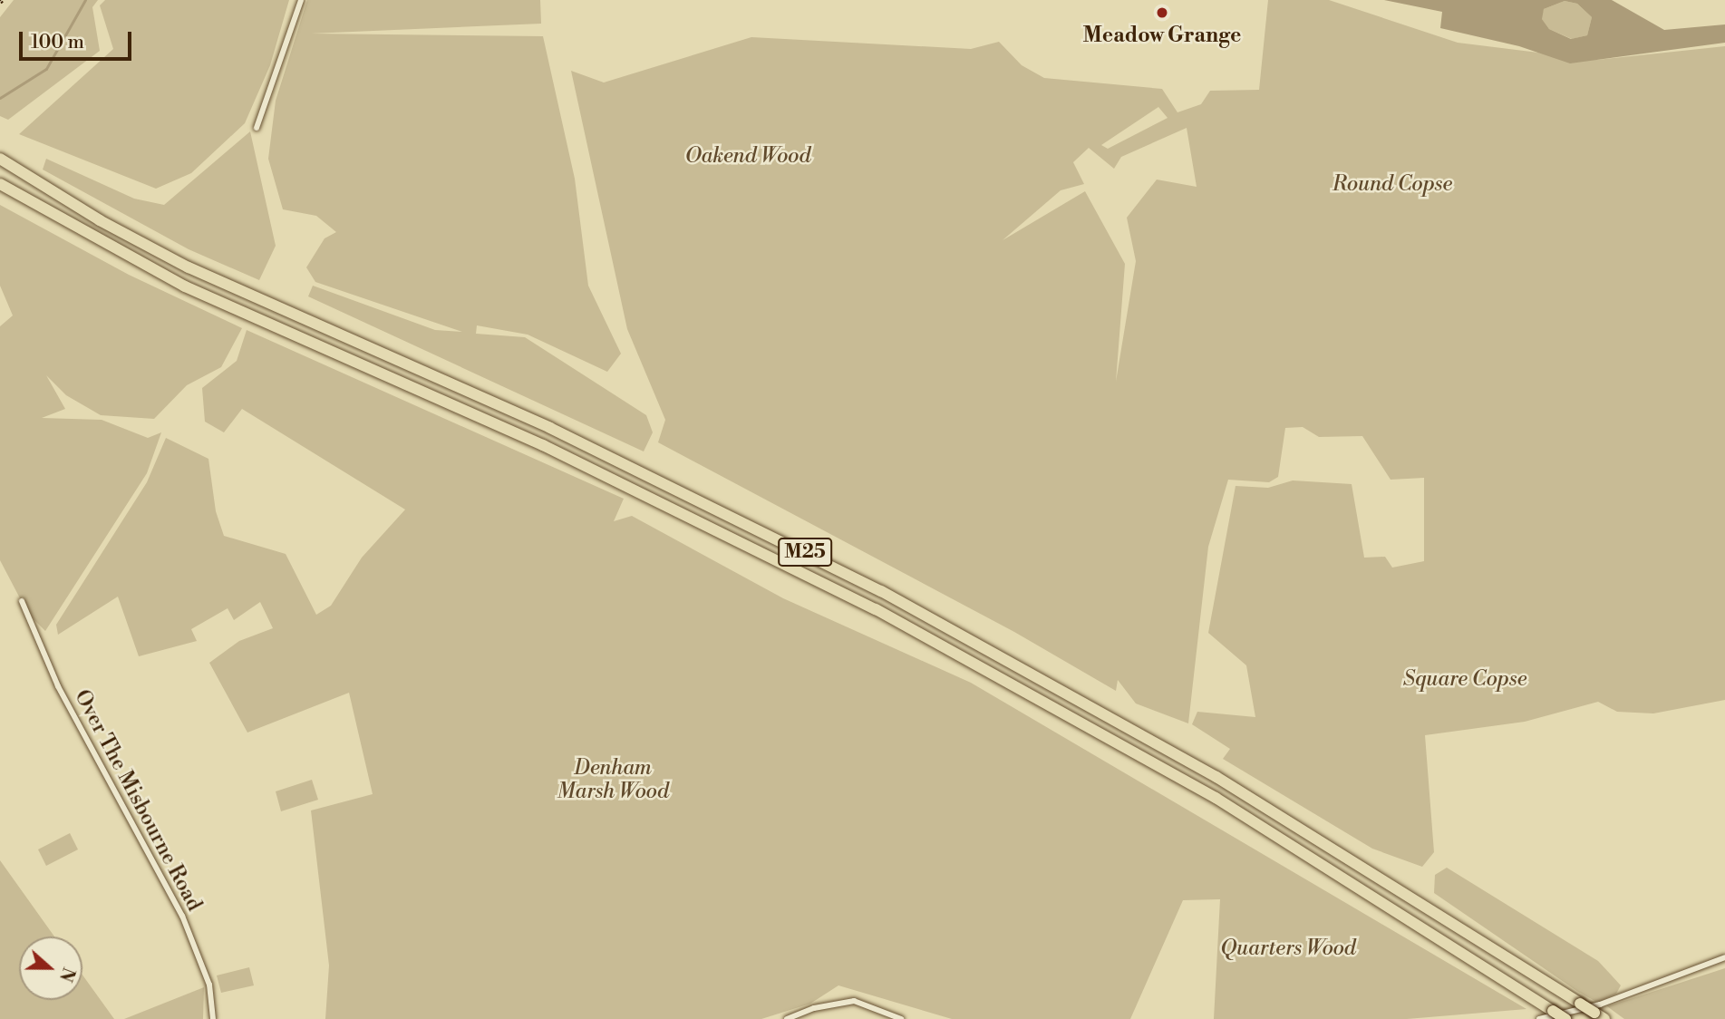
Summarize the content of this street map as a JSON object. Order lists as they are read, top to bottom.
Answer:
{
  "streets": {
    "highway": ["M25"],
    "street": ["Over The Misbourne Road"]
  },
  "parks": [
    "Oakend Wood",
    "Round Copse",
    "Square Copse",
    "Denham Marsh Wood",
    "Quarters Wood"
  ],
  "places": ["Meadow Grange"],
  "scale_bar": "100 m",
  "north": "right"
}
